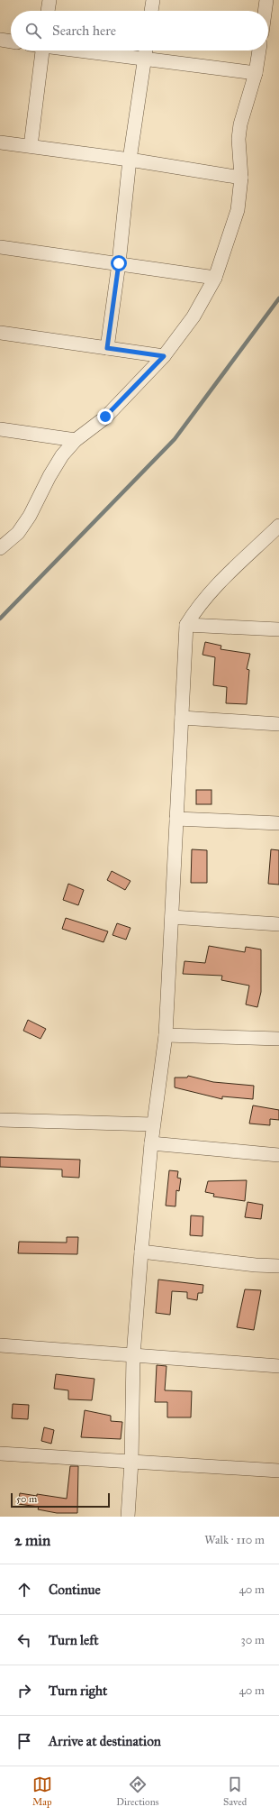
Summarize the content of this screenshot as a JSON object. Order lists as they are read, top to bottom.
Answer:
{
  "scale_bar": "50 m",
  "page": {
    "search": "Search here",
    "scale": "50 m",
    "heading": ["2 min", "Walk · 110 m"],
    "list": [
      ["Continue", "40 m"],
      ["Turn left", "30 m"],
      ["Turn right", "40 m"],
      "Arrive at destination"
    ],
    "nav": ["Map", "Directions", "Saved"]
  }
}
